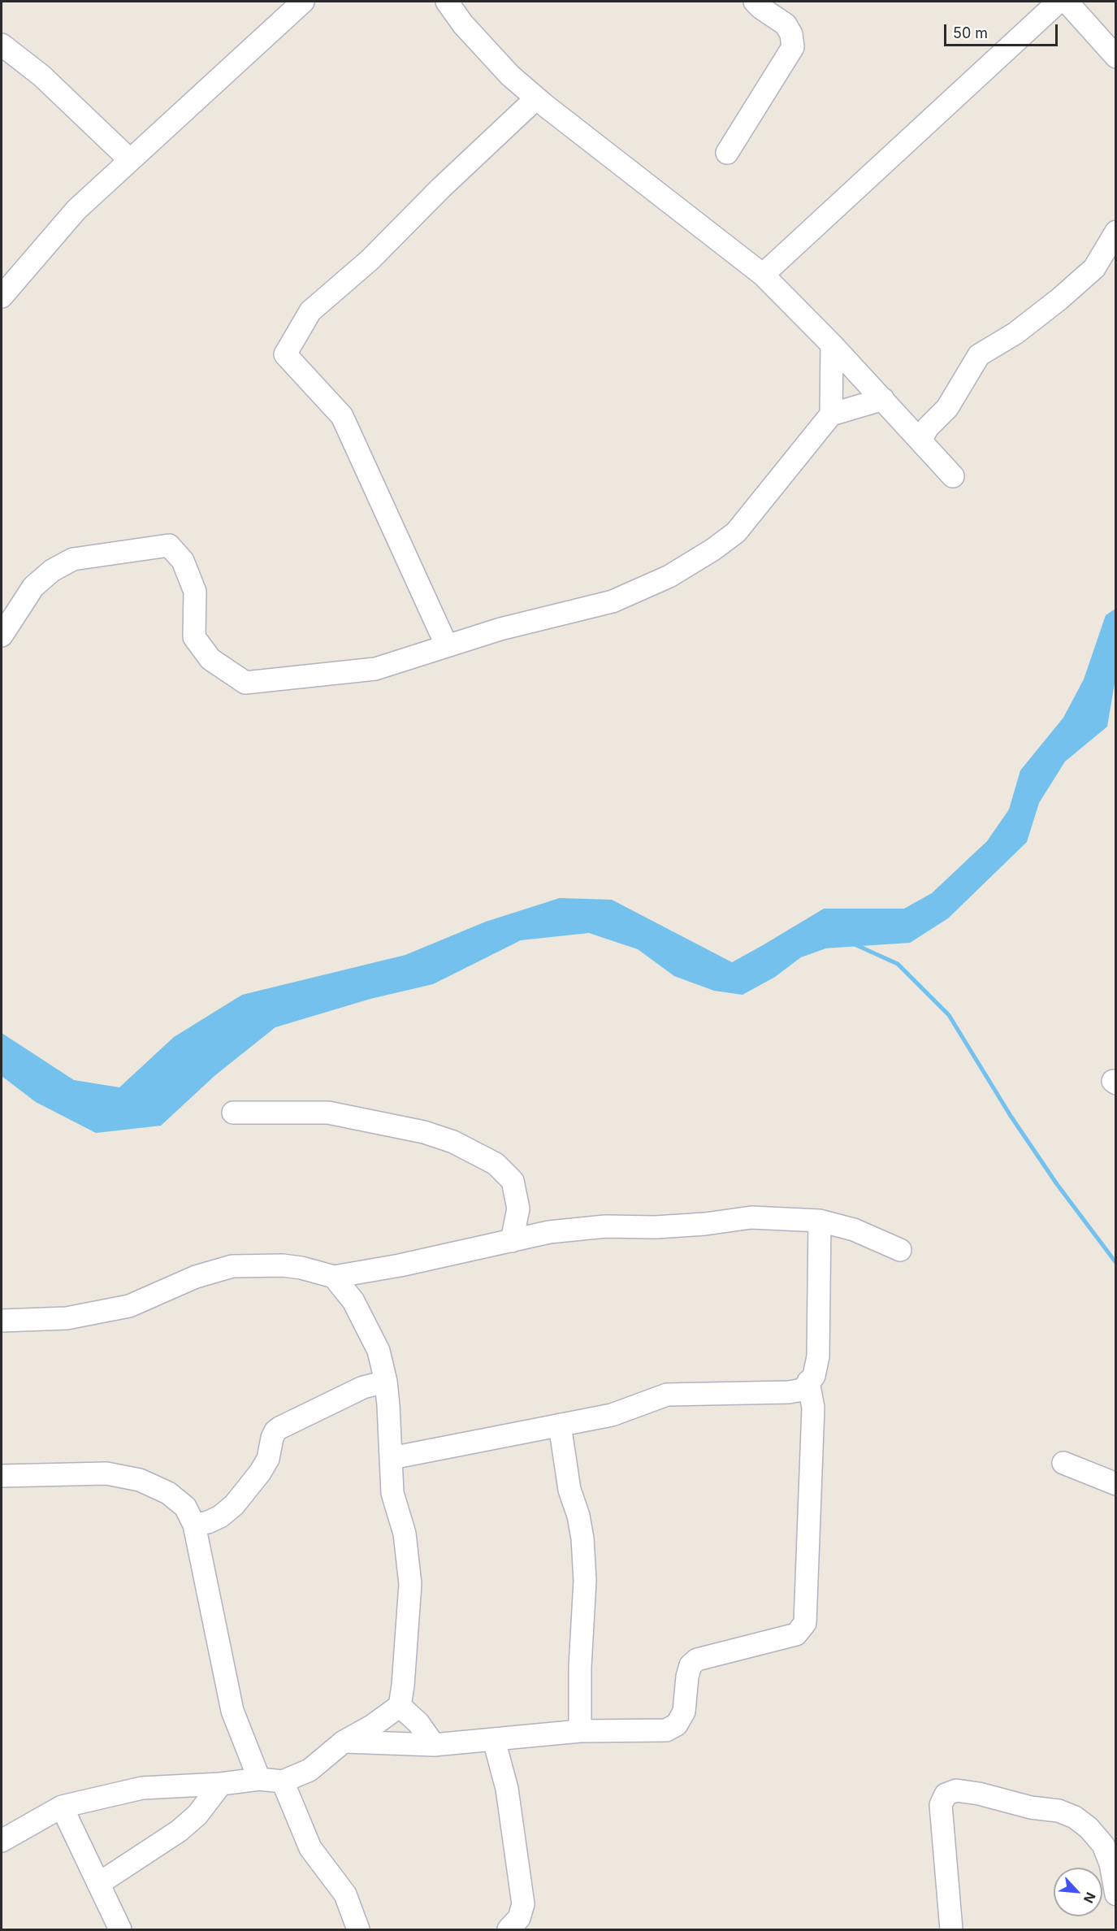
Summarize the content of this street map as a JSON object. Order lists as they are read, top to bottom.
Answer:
{
  "scale_bar": "50 m",
  "north": "bottom right"
}
